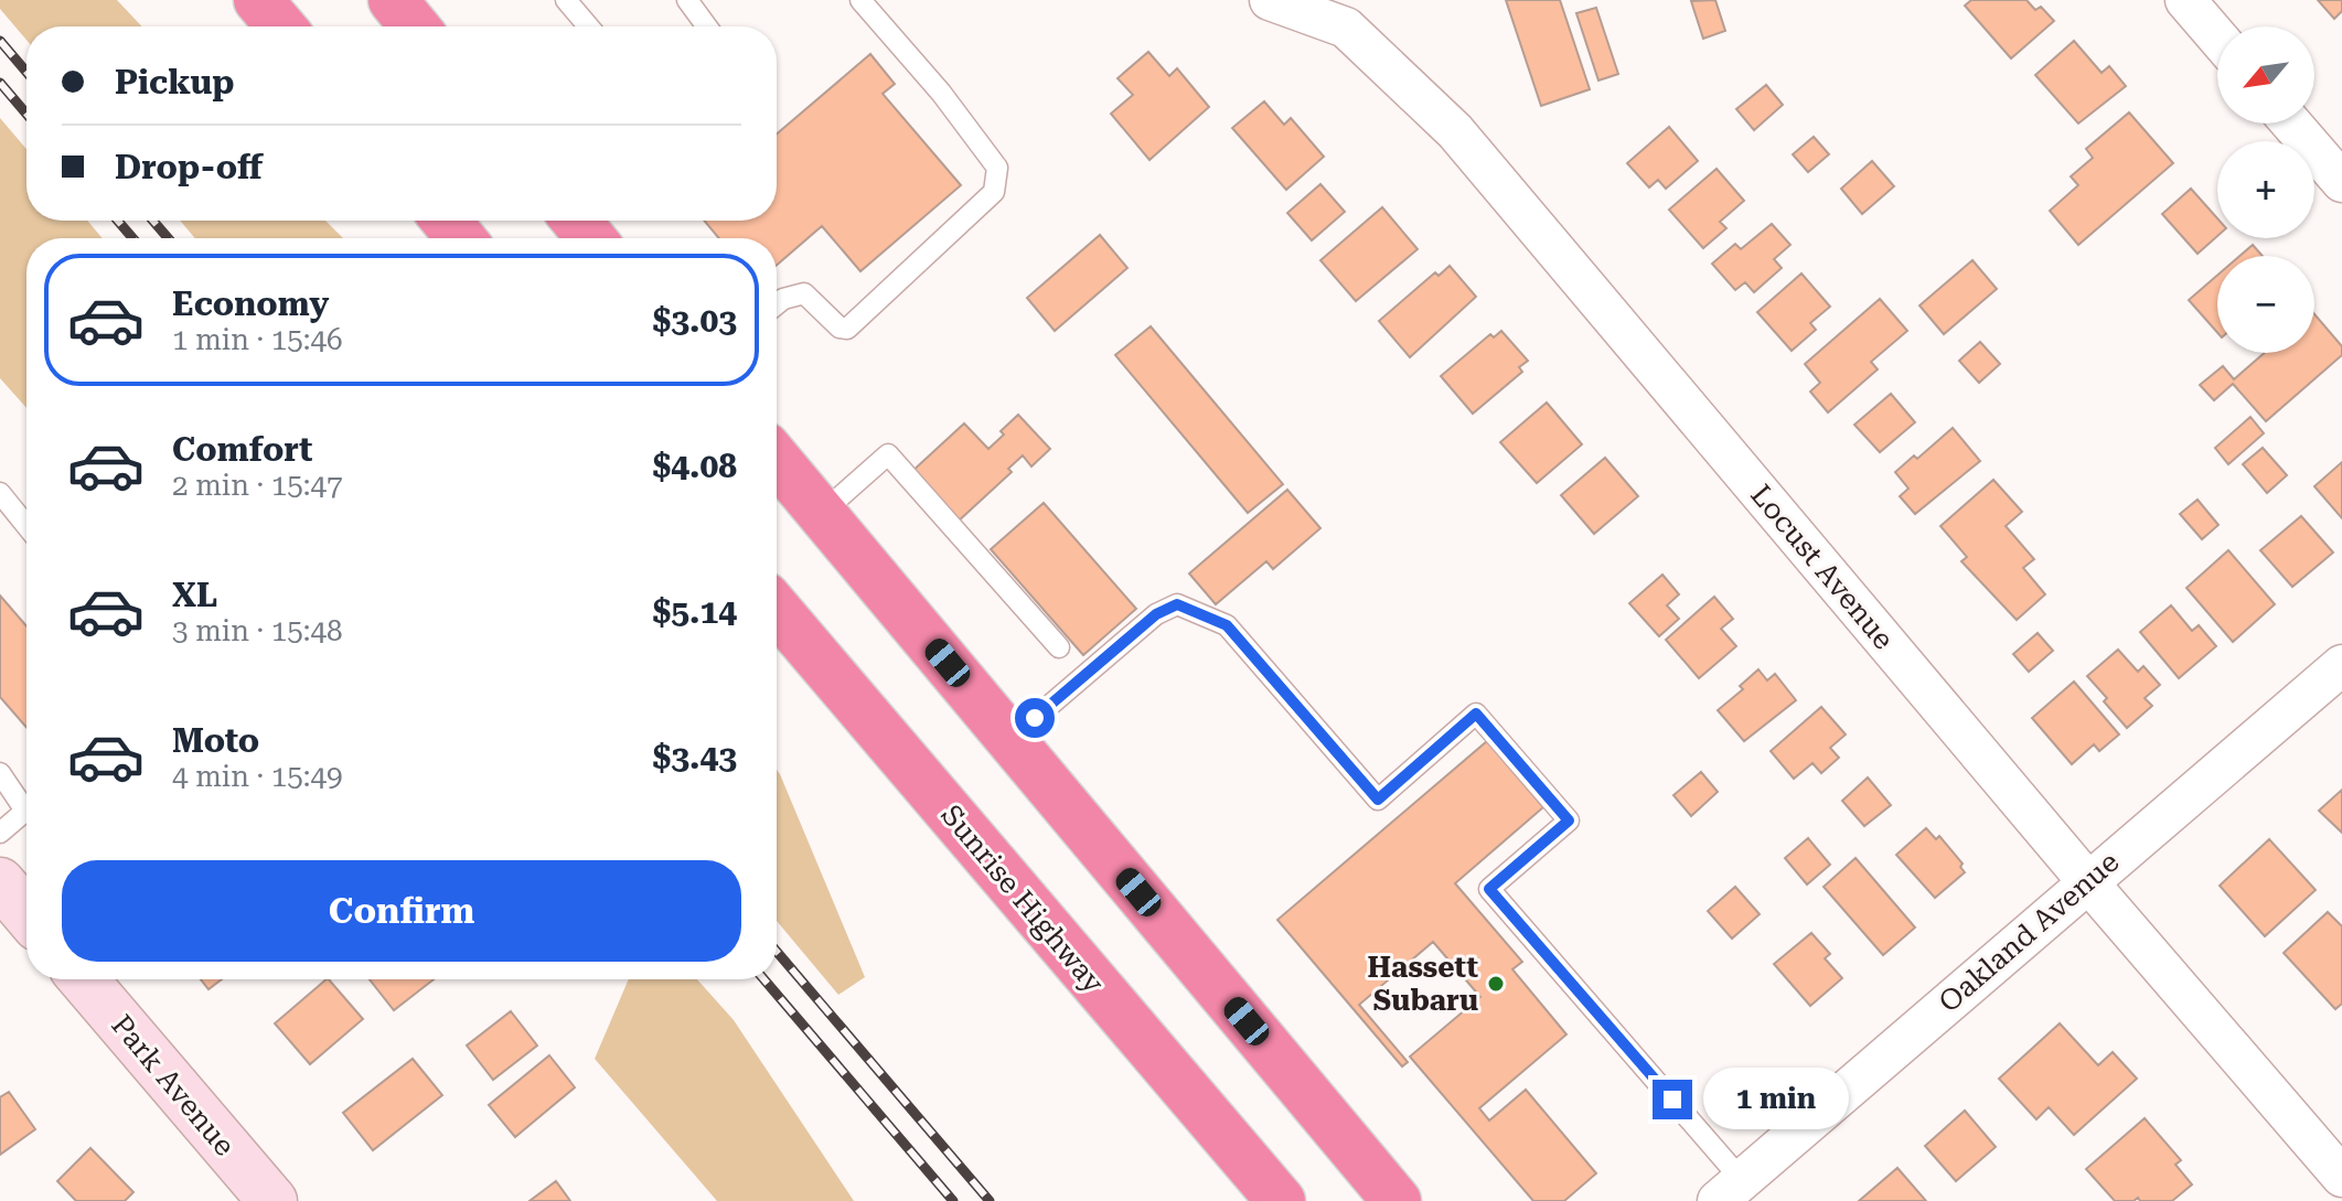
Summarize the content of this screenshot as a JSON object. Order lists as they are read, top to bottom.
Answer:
{
  "streets": {
    "highway": ["Sunrise Highway"],
    "street": ["Locust Avenue", "Oakland Avenue", "Park Avenue"]
  },
  "crossings": [
    ["Locust Avenue", "Oakland Avenue"]
  ],
  "places": ["Hassett Subaru"],
  "north": "bottom left",
  "page": {
    "map_buttons": ["+", "−"],
    "banner": ["Pickup", "Drop-off"],
    "list": [
      {
        "name": "Economy",
        "note": "1 min · 15:46",
        "value": "$3.03"
      },
      {
        "name": "Comfort",
        "note": "2 min · 15:47",
        "value": "$4.08"
      },
      {
        "name": "XL",
        "note": "3 min · 15:48",
        "value": "$5.14"
      },
      {
        "name": "Moto",
        "note": "4 min · 15:49",
        "value": "$3.43"
      }
    ],
    "buttons": "Confirm",
    "bubble": "1 min"
  }
}
